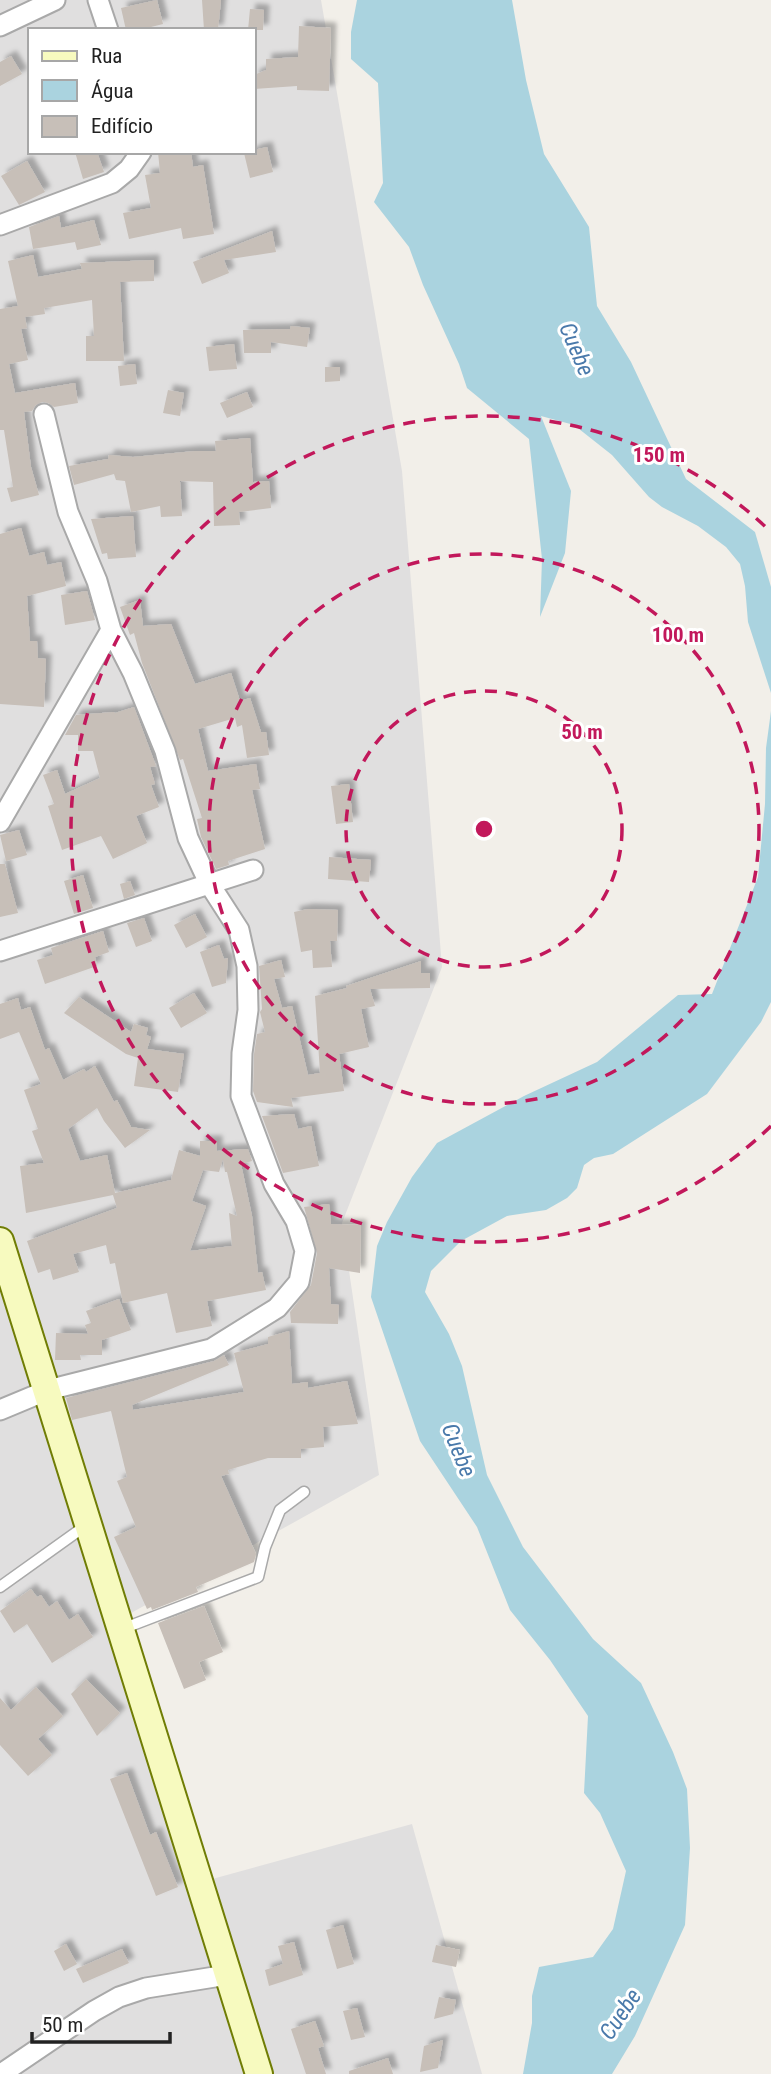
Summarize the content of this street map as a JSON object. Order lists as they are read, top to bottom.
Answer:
{
  "water": ["Cuebe"],
  "legend": ["Rua", "Água", "Edifício"],
  "scale_bar": "50 m",
  "rings": ["150 m", "100 m", "50 m"]
}
